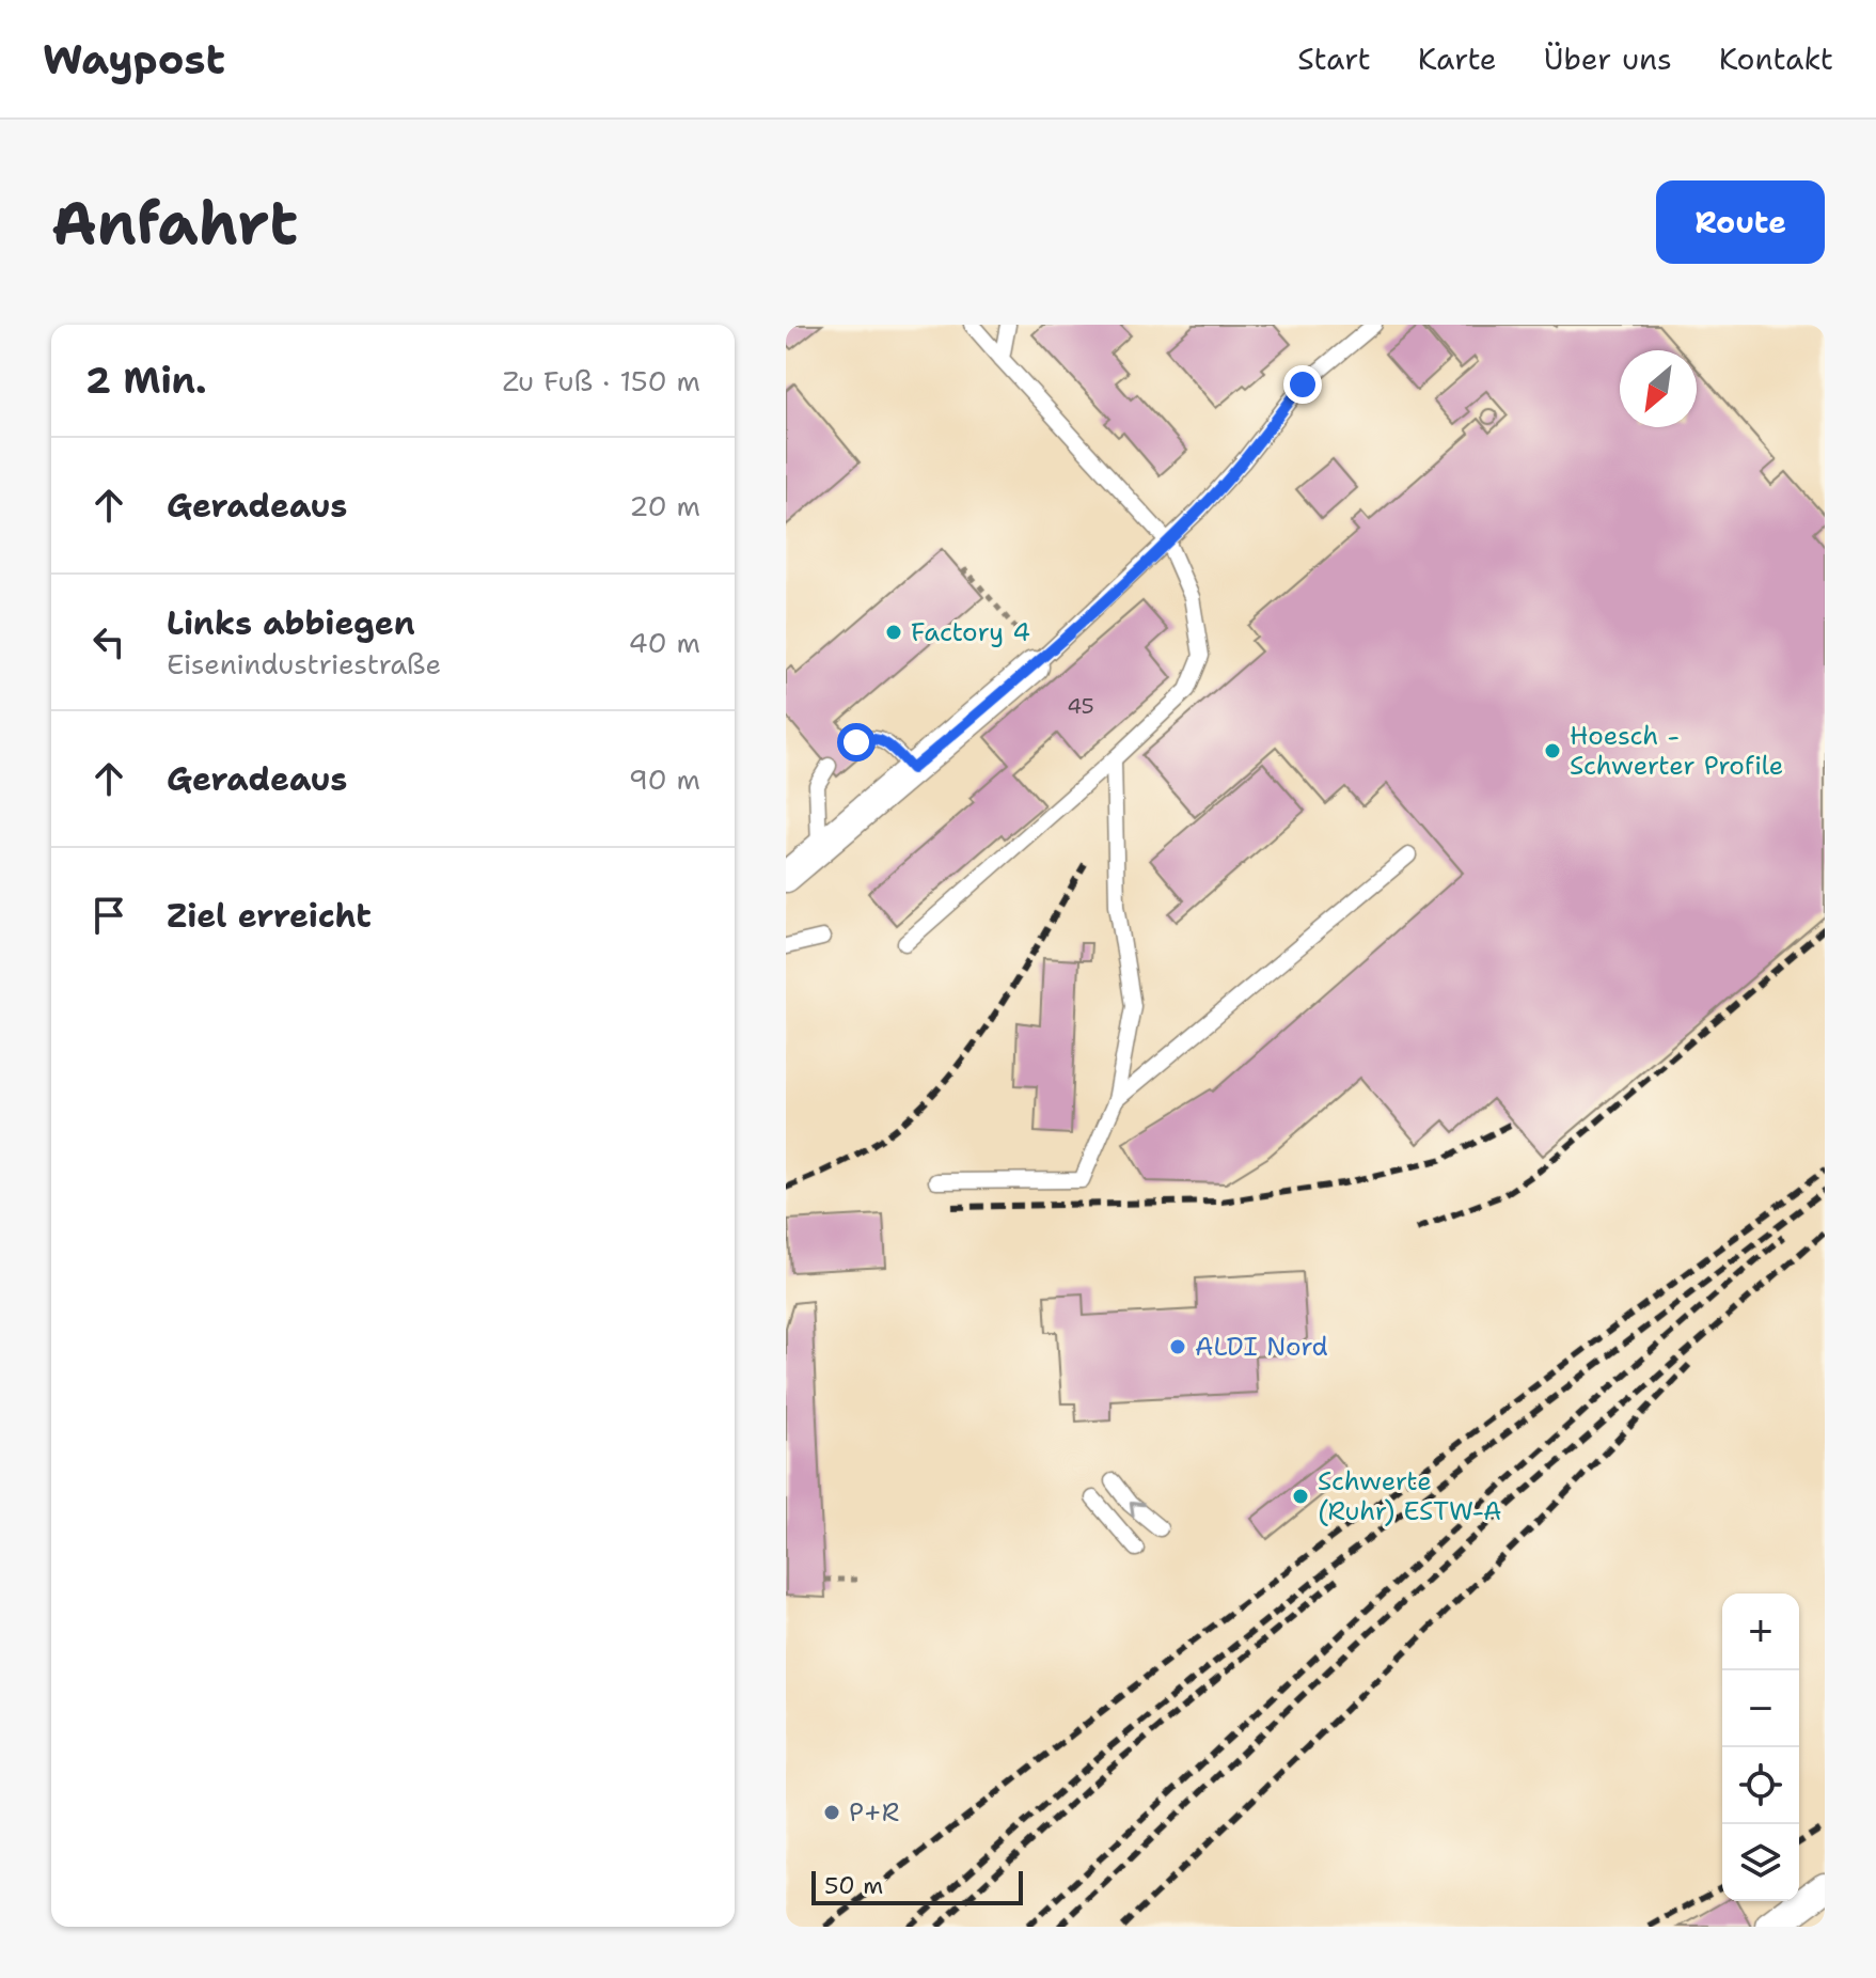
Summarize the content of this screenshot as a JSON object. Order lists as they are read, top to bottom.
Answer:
{
  "places": [
    "Factory 4",
    "Hoesch - Schwerter Profile",
    "ALDI Nord",
    "Schwerte (Ruhr) ESTW-A",
    "P+R"
  ],
  "house_numbers": ["45"],
  "scale_bar": "50 m",
  "north": "bottom left",
  "page": {
    "header": "Waypost",
    "nav": [
      "Start",
      "Karte",
      "Über uns",
      "Kontakt"
    ],
    "buttons": "Route",
    "title": "Anfahrt",
    "heading": ["2 Min.", "Zu Fuß · 150 m"],
    "list": [
      ["Geradeaus", "20 m"],
      ["Links abbiegen", "Eisenindustriestraße", "40 m"],
      ["Geradeaus", "90 m"],
      "Ziel erreicht"
    ],
    "map_buttons": ["+", "−"],
    "scale": "50 m"
  }
}
